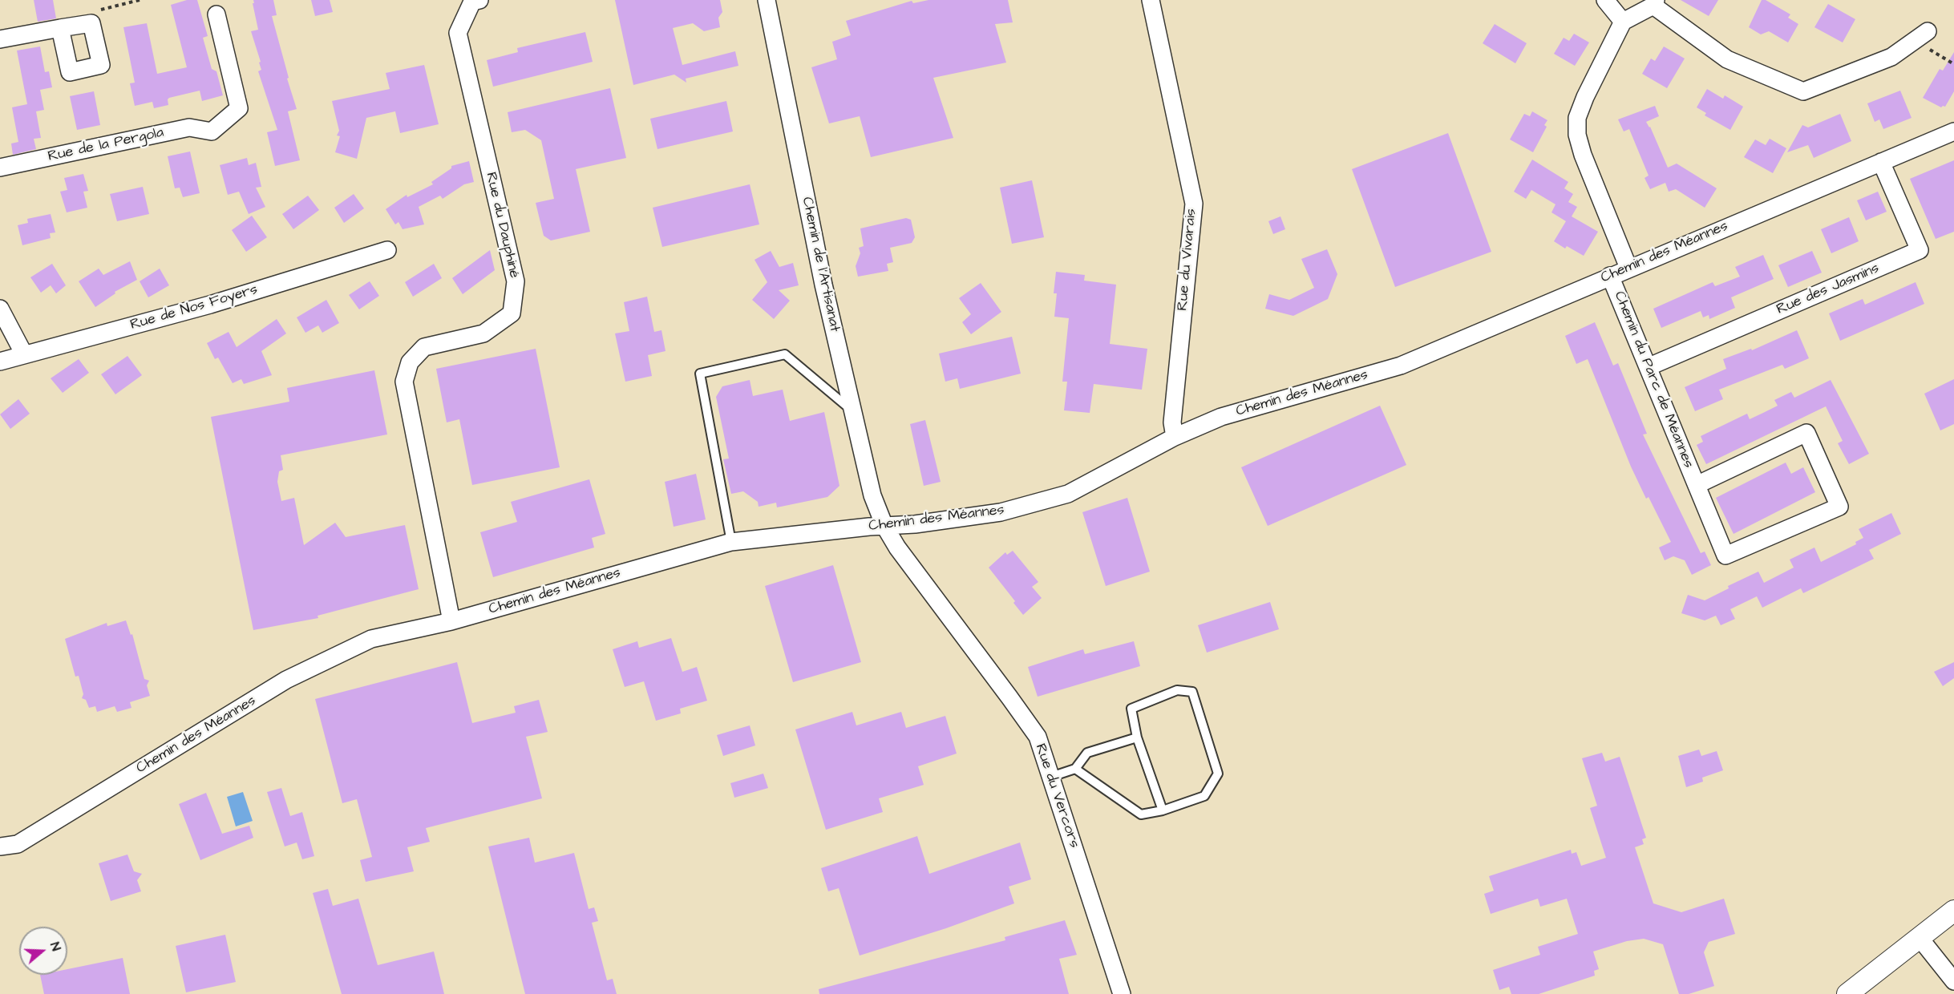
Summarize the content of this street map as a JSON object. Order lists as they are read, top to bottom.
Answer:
{
  "streets": {
    "street": [
      "Rue de la Pergola",
      "Rue du Dauphiné",
      "Chemin des Méannes",
      "Rue du Vivarais",
      "Chemin de l'Artisanat",
      "Rue des Jasmins",
      "Rue de Nos Foyers",
      "Chemin du Parc de Méannes",
      "Rue du Vercors"
    ]
  },
  "crossings": [
    ["Rue du Dauphiné", "Chemin des Méannes"],
    ["Chemin des Méannes", "Rue du Vivarais"],
    ["Chemin des Méannes", "Chemin de l'Artisanat"],
    ["Chemin des Méannes", "Rue des Jasmins"],
    ["Chemin des Méannes", "Chemin du Parc de Méannes"],
    ["Chemin des Méannes", "Rue du Vercors"],
    ["Chemin de l'Artisanat", "Rue du Vercors"],
    ["Rue des Jasmins", "Chemin du Parc de Méannes"]
  ],
  "north": "right"
}
